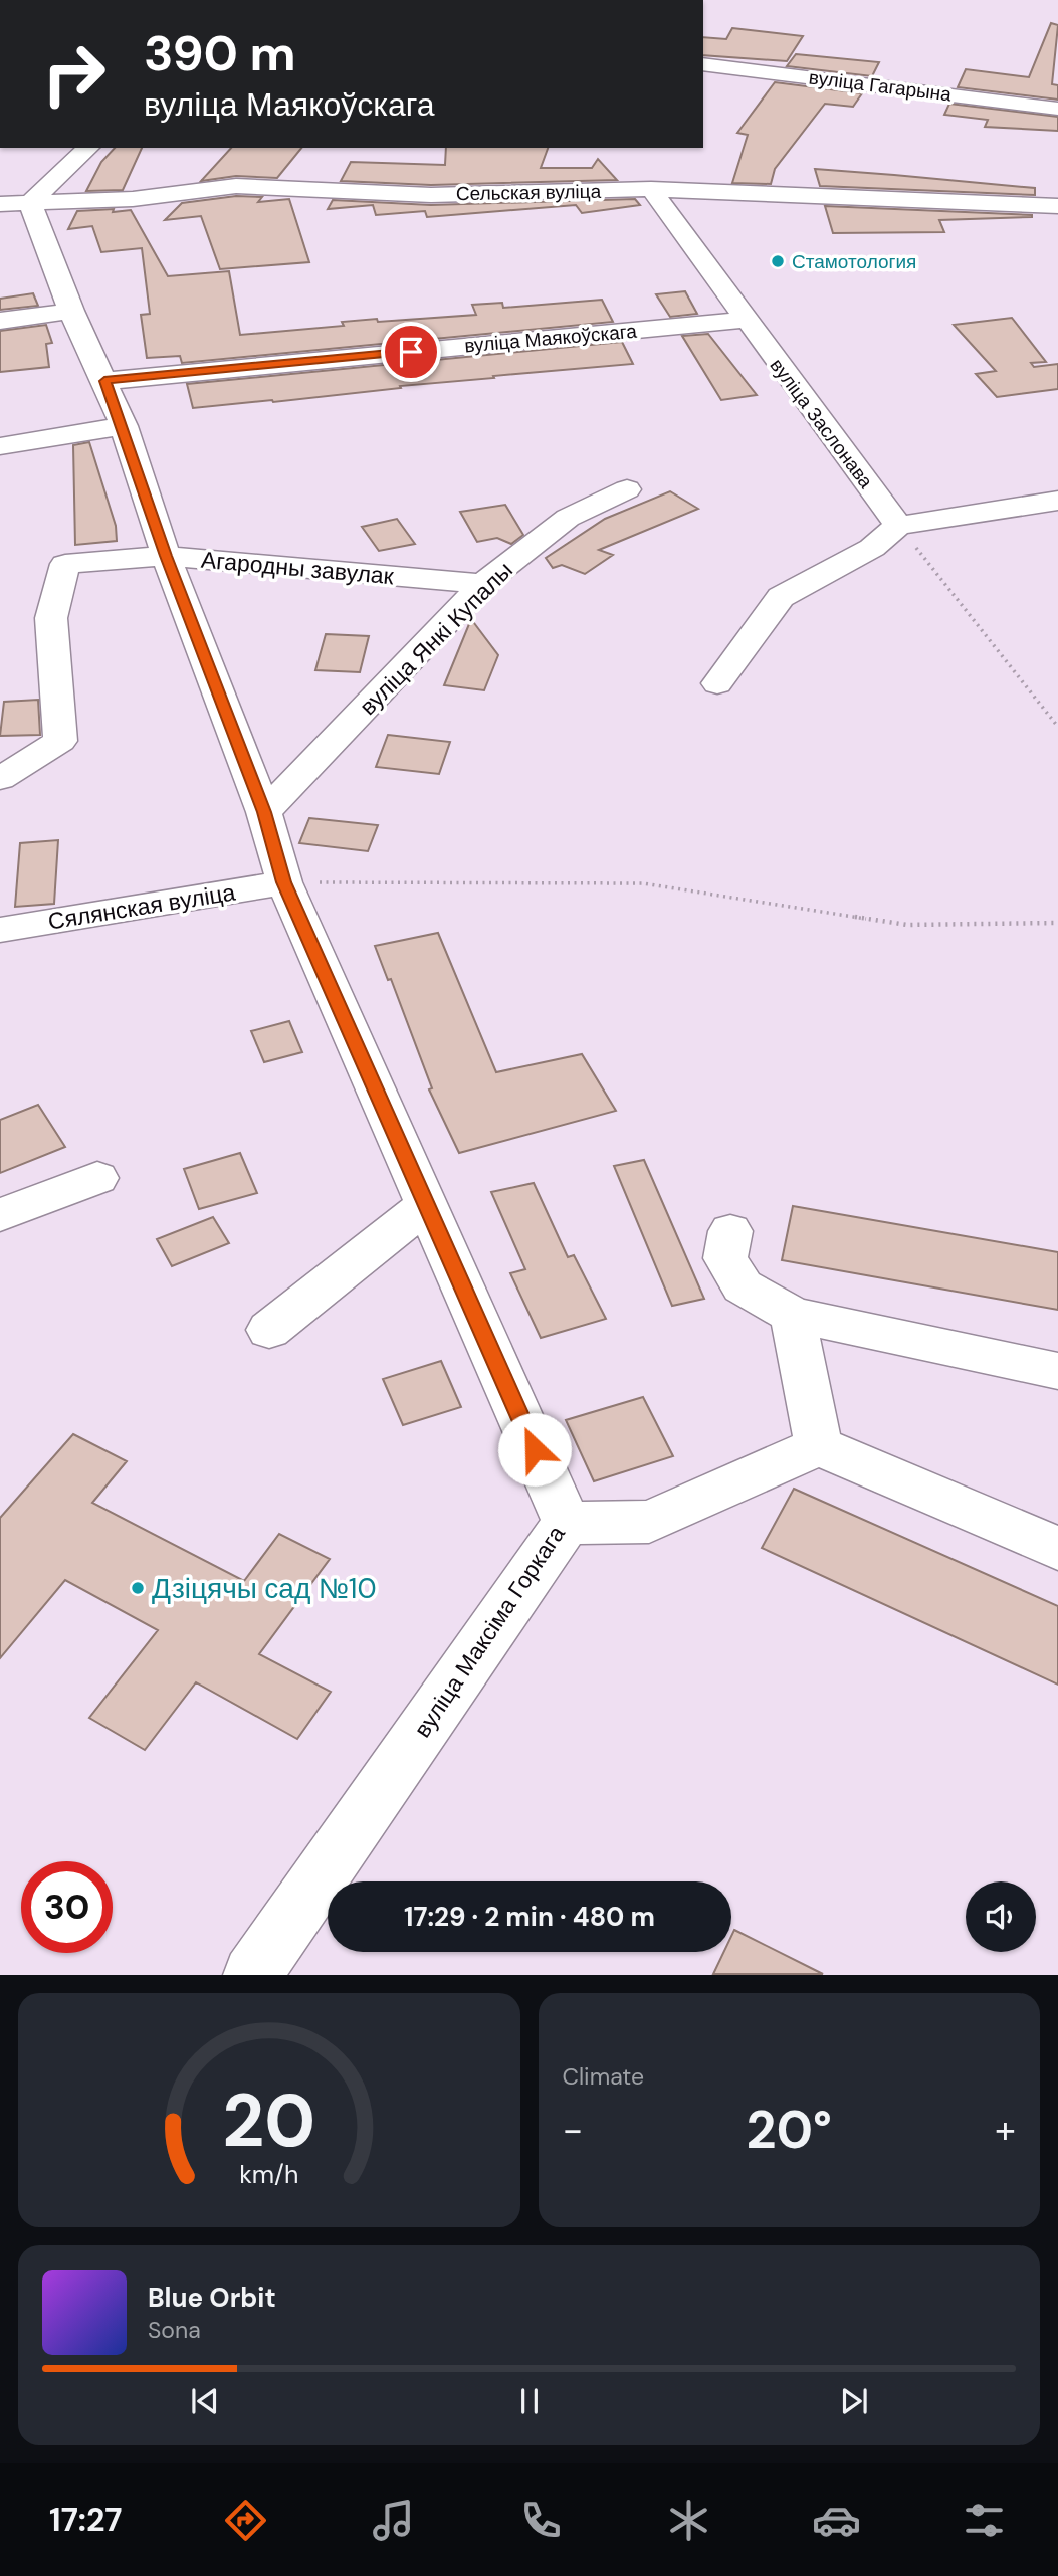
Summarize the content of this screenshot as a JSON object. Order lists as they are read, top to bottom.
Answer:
{
  "streets": {
    "street": [
      "вуліца Гагарына",
      "Сельская вуліца",
      "вуліца Маякоўскага",
      "вуліца Заслонава",
      "Агародны завулак",
      "вуліца Янкі Купалы",
      "Сялянская вуліца",
      "вуліца Максіма Горкага"
    ]
  },
  "crossings": [
    ["Сельская вуліца", "вуліца Заслонава"],
    ["Сельская вуліца", "вуліца Максіма Горкага"],
    ["вуліца Маякоўскага", "вуліца Заслонава"],
    ["вуліца Маякоўскага", "вуліца Максіма Горкага"],
    ["Агародны завулак", "вуліца Янкі Купалы"],
    ["Агародны завулак", "вуліца Максіма Горкага"],
    ["вуліца Янкі Купалы", "вуліца Максіма Горкага"],
    ["Сялянская вуліца", "вуліца Максіма Горкага"]
  ],
  "places": ["Стамотология", "Дзіцячы сад №10"],
  "page": {
    "turn": ["390 m", "вуліца Маякоўскага"],
    "limit": "30",
    "trip": "17:29 · 2 min · 480 m",
    "tile": "Climate",
    "heat": ["−", "20°", "+"],
    "song": ["Blue Orbit", "Sona"],
    "tabs": "17:27",
    "gauge": ["20", "km/h"]
  }
}
